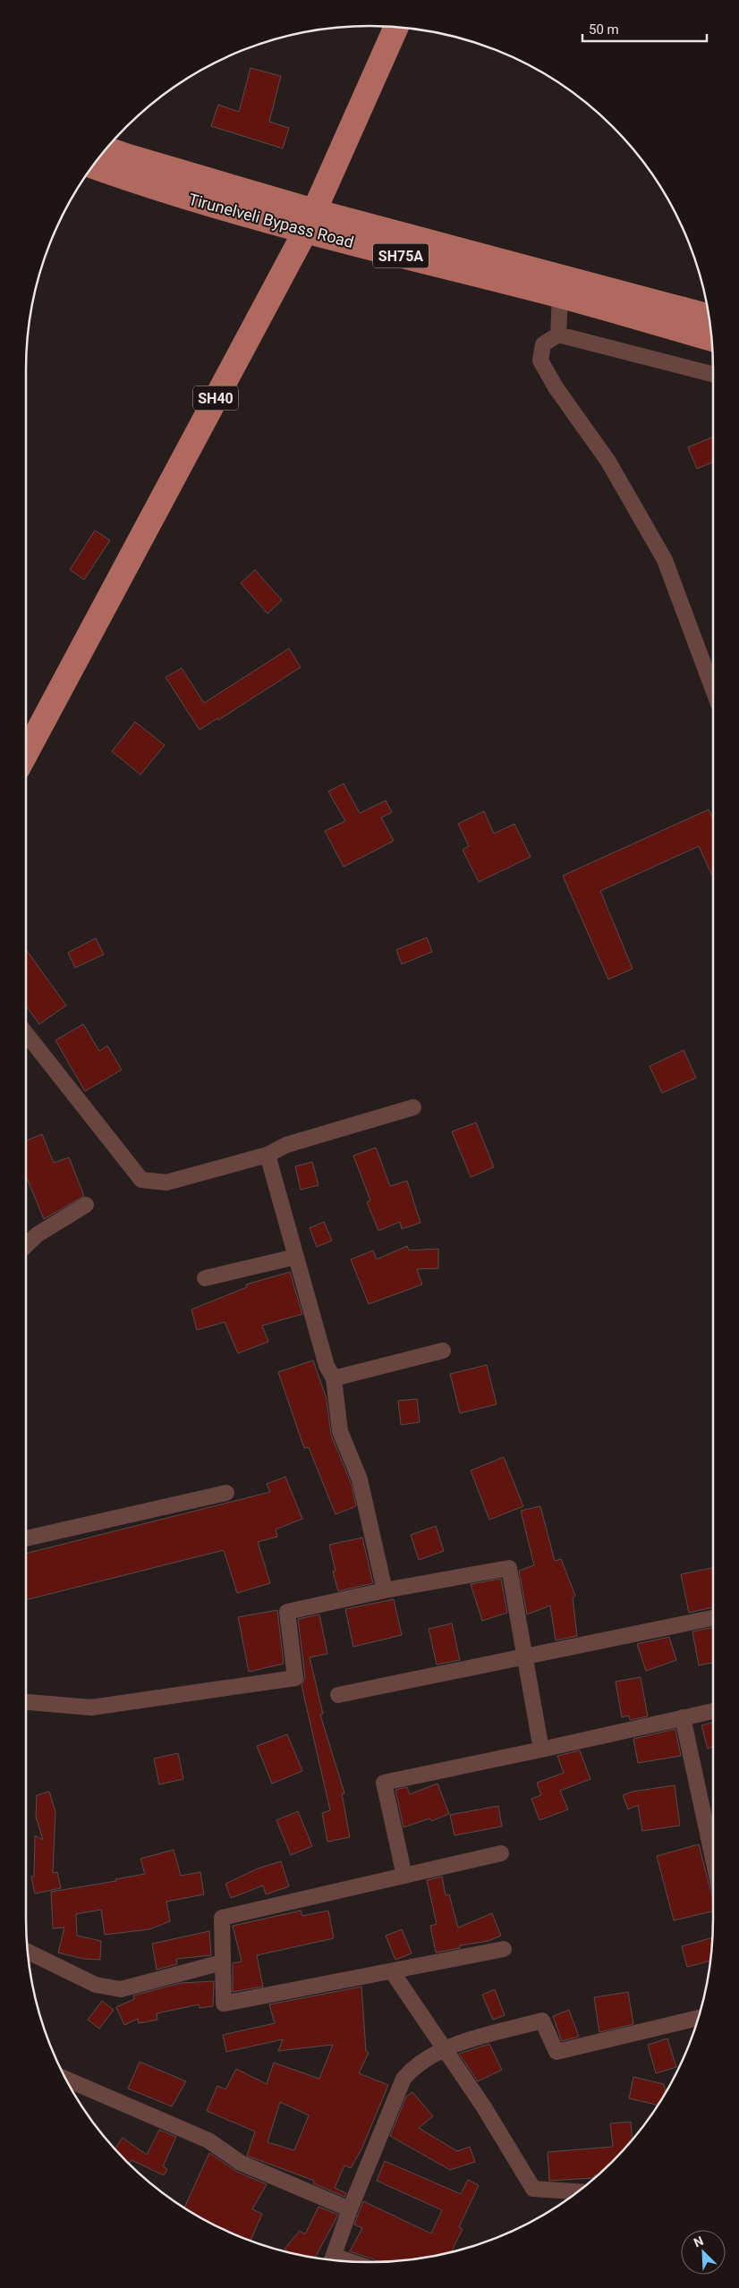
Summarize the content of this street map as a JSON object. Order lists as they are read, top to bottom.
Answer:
{
  "streets": {
    "main road": ["Tirunelveli Bypass Road", "SH75A", "SH40"]
  },
  "crossings": [
    ["Tirunelveli Bypass Road", "SH40"]
  ],
  "scale_bar": "50 m",
  "north": "top left"
}
